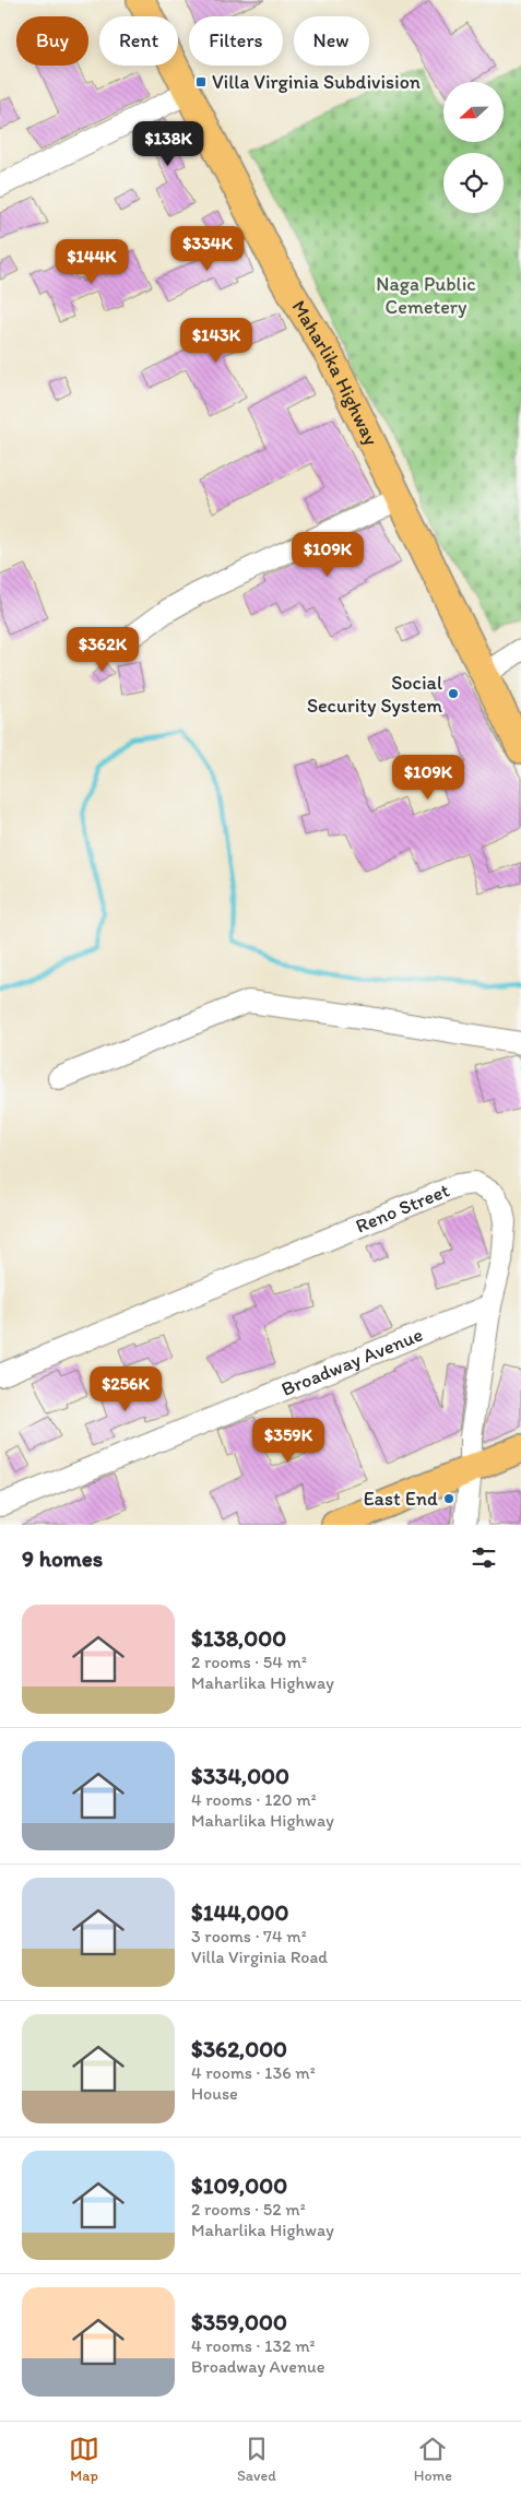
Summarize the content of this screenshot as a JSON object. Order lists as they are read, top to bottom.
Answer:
{
  "streets": {
    "main road": ["Maharlika Highway"],
    "street": ["Reno Street", "Broadway Avenue"]
  },
  "crossings": [
    ["Reno Street", "Broadway Avenue"]
  ],
  "parks": ["Naga Public Cemetery"],
  "places": {
    "transit": ["Villa Virginia Subdivision"],
    "other": ["Social Security System", "East End"]
  },
  "north": "left",
  "page": {
    "chip": [
      "Buy",
      "Rent",
      "Filters",
      "New"
    ],
    "price": [
      "$138K",
      "$334K",
      "$144K",
      "$143K",
      "$109K",
      "$362K",
      "$109K",
      "$256K",
      "$359K"
    ],
    "heading": "9 homes",
    "list": [
      {
        "name": "$138,000",
        "note": "2 rooms · 54 m² · Maharlika Highway"
      },
      {
        "name": "$334,000",
        "note": "4 rooms · 120 m² · Maharlika Highway"
      },
      {
        "name": "$144,000",
        "note": "3 rooms · 74 m² · Villa Virginia Road"
      },
      {
        "name": "$362,000",
        "note": "4 rooms · 136 m² · House"
      },
      {
        "name": "$109,000",
        "note": "2 rooms · 52 m² · Maharlika Highway"
      },
      {
        "name": "$359,000",
        "note": "4 rooms · 132 m² · Broadway Avenue"
      }
    ],
    "tabs": ["Map", "Saved", "Home"]
  }
}
